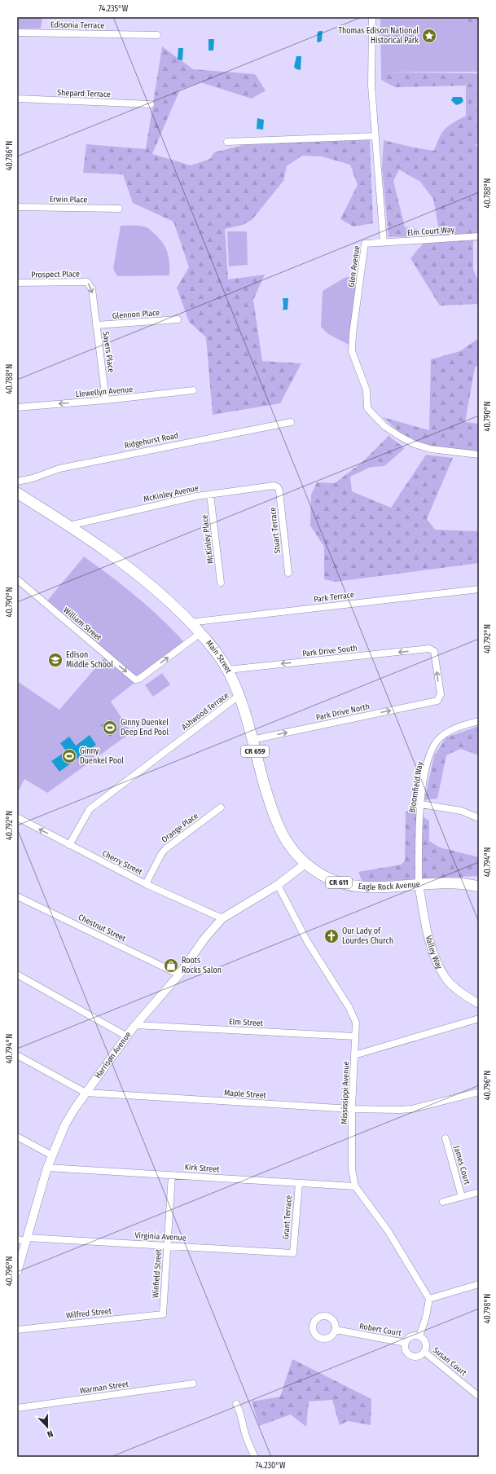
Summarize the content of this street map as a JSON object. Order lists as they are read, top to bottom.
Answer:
{
  "streets": {
    "main road": [
      "Main Street",
      "CR 659",
      "CR 611",
      "Eagle Rock Avenue"
    ],
    "street": [
      "Edisonia Terrace",
      "Shepard Terrace",
      "Erwin Place",
      "Elm Court Way",
      "Glen Avenue",
      "Prospect Place",
      "Glennon Place",
      "Sayers Place",
      "Llewellyn Avenue",
      "Ridgehurst Road",
      "McKinley Avenue",
      "Stuart Terrace",
      "McKinley Place",
      "Park Terrace",
      "William Street",
      "Park Drive South",
      "Ashwood Terrace",
      "Park Drive North",
      "Bloomfield Way",
      "Orange Place",
      "Cherry Street",
      "Chestnut Street",
      "Valley Way",
      "Elm Street",
      "Harrison Avenue",
      "Mississippi Avenue",
      "Maple Street",
      "James Court",
      "Kirk Street",
      "Grant Terrace",
      "Virginia Avenue",
      "Winfield Street",
      "Wilfred Street",
      "Robert Court",
      "Susan Court",
      "Warman Street"
    ]
  },
  "crossings": [
    ["Elm Court Way", "Glen Avenue"],
    ["Prospect Place", "Glennon Place"],
    ["Prospect Place", "Sayers Place"],
    ["Glennon Place", "Sayers Place"],
    ["Sayers Place", "Llewellyn Avenue"],
    ["McKinley Avenue", "Stuart Terrace"],
    ["McKinley Avenue", "McKinley Place"],
    ["McKinley Avenue", "Main Street"],
    ["Park Terrace", "Main Street"],
    ["William Street", "Main Street"],
    ["Park Drive South", "Main Street"],
    ["Park Drive South", "Park Drive North"],
    ["Main Street", "Ashwood Terrace"],
    ["Main Street", "Park Drive North"],
    ["Main Street", "Eagle Rock Avenue"],
    ["Ashwood Terrace", "Cherry Street"],
    ["Bloomfield Way", "Eagle Rock Avenue"],
    ["Bloomfield Way", "Valley Way"],
    ["Orange Place", "Cherry Street"],
    ["Cherry Street", "Harrison Avenue"],
    ["Eagle Rock Avenue", "Valley Way"],
    ["Chestnut Street", "Harrison Avenue"],
    ["Elm Street", "Harrison Avenue"],
    ["Elm Street", "Mississippi Avenue"],
    ["Harrison Avenue", "Mississippi Avenue"],
    ["Harrison Avenue", "Maple Street"],
    ["Harrison Avenue", "Kirk Street"],
    ["Harrison Avenue", "Virginia Avenue"],
    ["Mississippi Avenue", "Maple Street"],
    ["Mississippi Avenue", "Kirk Street"],
    ["Kirk Street", "Grant Terrace"],
    ["Kirk Street", "Winfield Street"],
    ["Grant Terrace", "Virginia Avenue"],
    ["Virginia Avenue", "Winfield Street"],
    ["Winfield Street", "Wilfred Street"],
    ["Robert Court", "Susan Court"]
  ],
  "one_way": [
    "Llewellyn Avenue",
    "William Street",
    "Park Drive South",
    "Park Drive North"
  ],
  "places": {
    "place": ["Thomas Edison National Historical Park"],
    "school or university": ["Edison Middle School"],
    "sports": ["Ginny Duenkel Deep End Pool", "Ginny Duenkel Pool"],
    "church": ["Our Lady of Lourdes Church"],
    "shop": ["Roots Rocks Salon"]
  },
  "north": "bottom",
  "coordinates": [
    "74.235°W",
    "40.786°N",
    "40.788°N",
    "40.790°N",
    "40.792°N",
    "40.794°N",
    "40.796°N",
    "40.798°N",
    "74.230°W"
  ]
}
